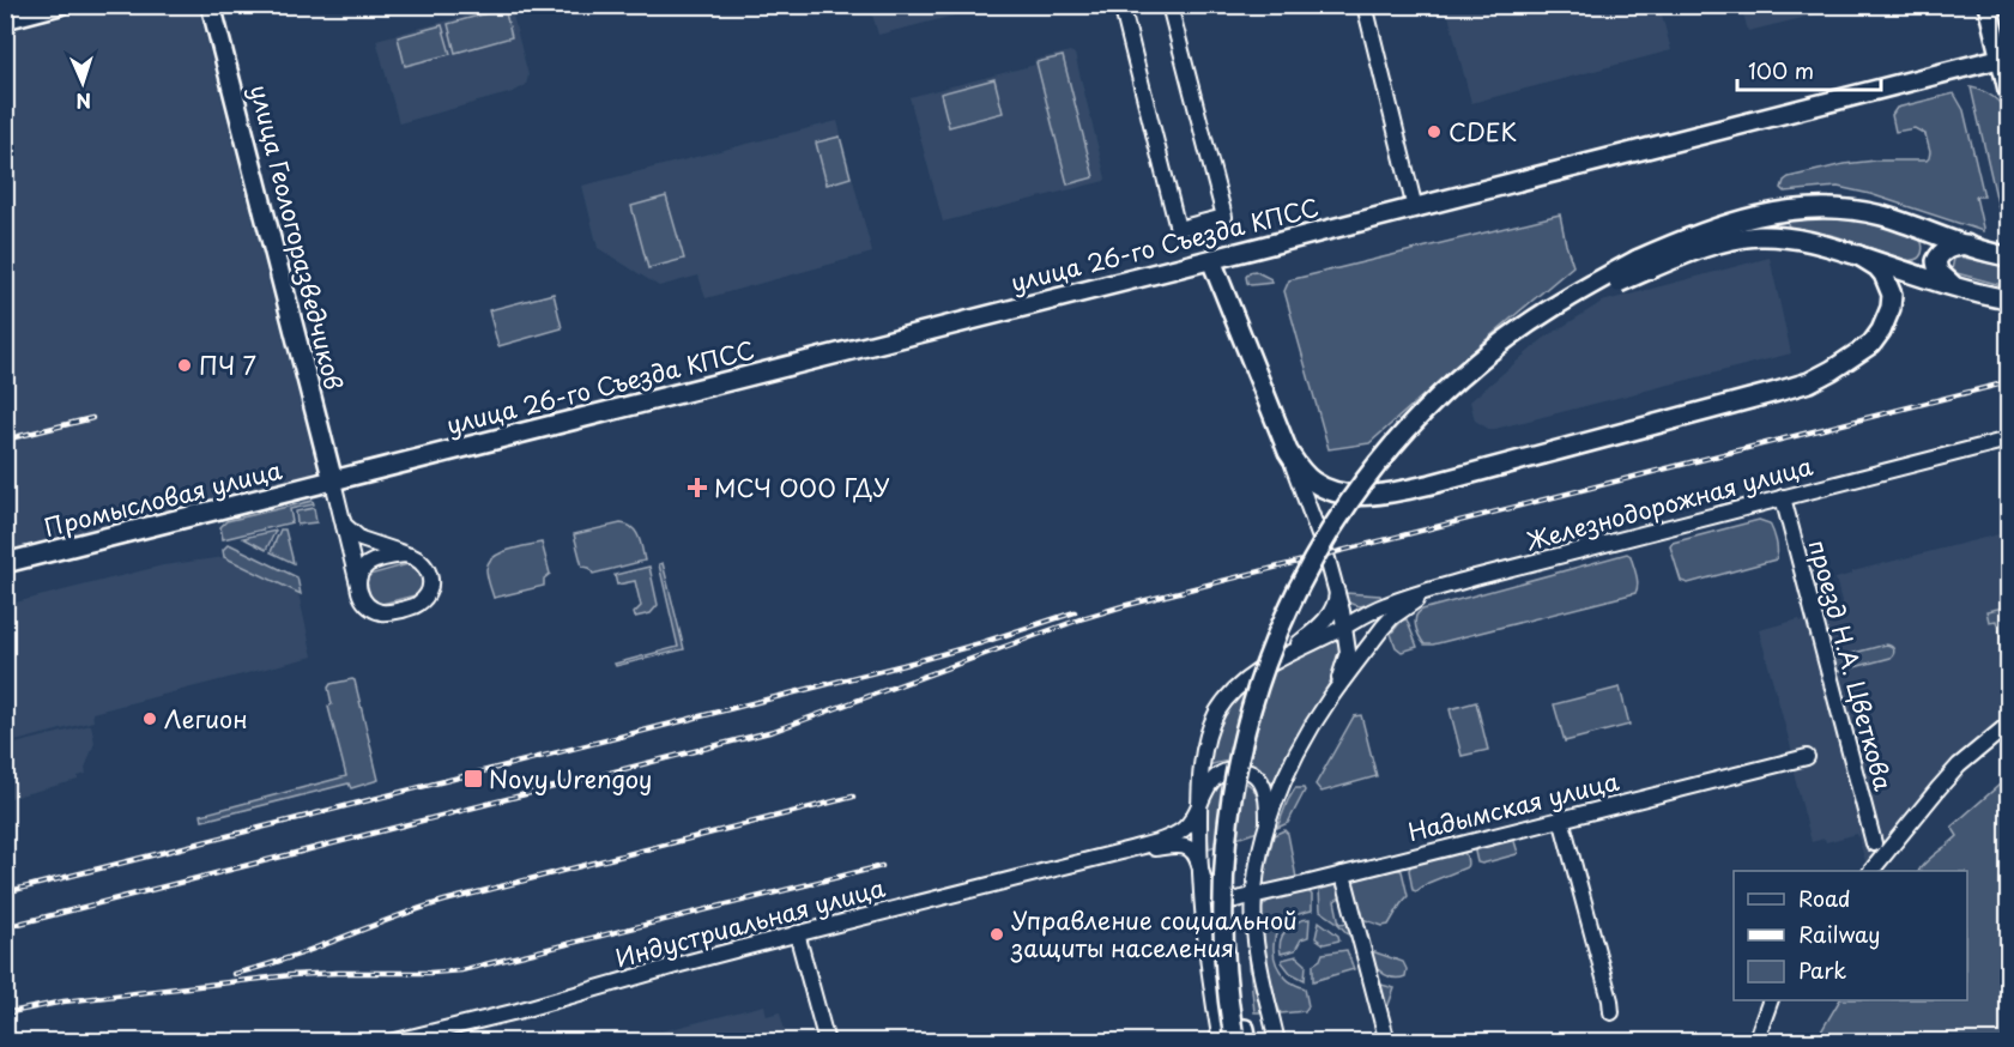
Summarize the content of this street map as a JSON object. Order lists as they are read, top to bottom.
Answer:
{
  "streets": {
    "main road": ["улица Геологоразведчиков", "улица 26-го Съезда КПСС", "Промысловая улица"],
    "street": [
      "Железнодорожная улица",
      "проезд Н.А. Цветкова",
      "Надымская улица",
      "Индустриальная улица"
    ]
  },
  "crossings": [
    ["улица Геологоразведчиков", "улица 26-го Съезда КПСС"],
    ["улица Геологоразведчиков", "Промысловая улица"],
    ["улица 26-го Съезда КПСС", "Промысловая улица"],
    ["Железнодорожная улица", "проезд Н.А. Цветкова"],
    ["Надымская улица", "Индустриальная улица"]
  ],
  "places": {
    "other": [
      "CDEK",
      "ПЧ 7",
      "Легион",
      "Управление социальной защиты населения"
    ],
    "health": ["МСЧ ООО ГДУ"],
    "transit": ["Novy Urengoy"]
  },
  "legend": ["Road", "Railway", "Park"],
  "scale_bar": "100 m",
  "north": "bottom"
}
